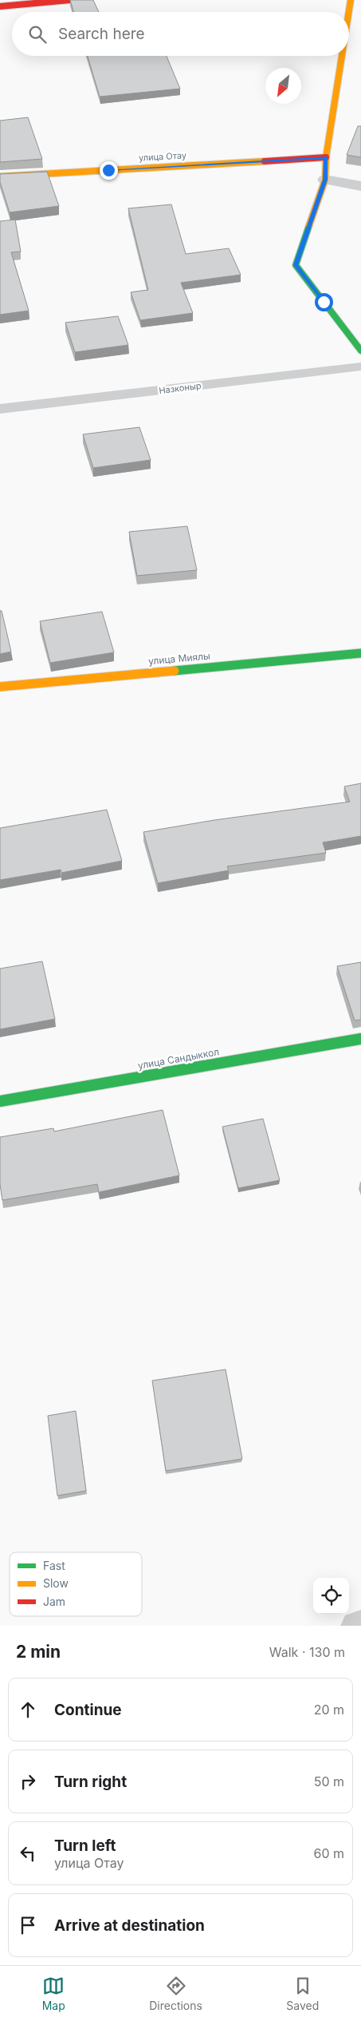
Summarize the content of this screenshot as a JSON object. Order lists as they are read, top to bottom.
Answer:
{
  "streets": {
    "street": ["улица Отау", "улица Миялы", "улица Сандыккол"],
    "lane": ["Назконыр"]
  },
  "legend": ["Fast", "Slow", "Jam"],
  "north": "bottom left",
  "page": {
    "search": "Search here",
    "heading": ["2 min", "Walk · 130 m"],
    "list": [
      ["Continue", "20 m"],
      ["Turn right", "50 m"],
      ["Turn left", "улица Отау", "60 m"],
      "Arrive at destination"
    ],
    "nav": ["Map", "Directions", "Saved"]
  }
}
